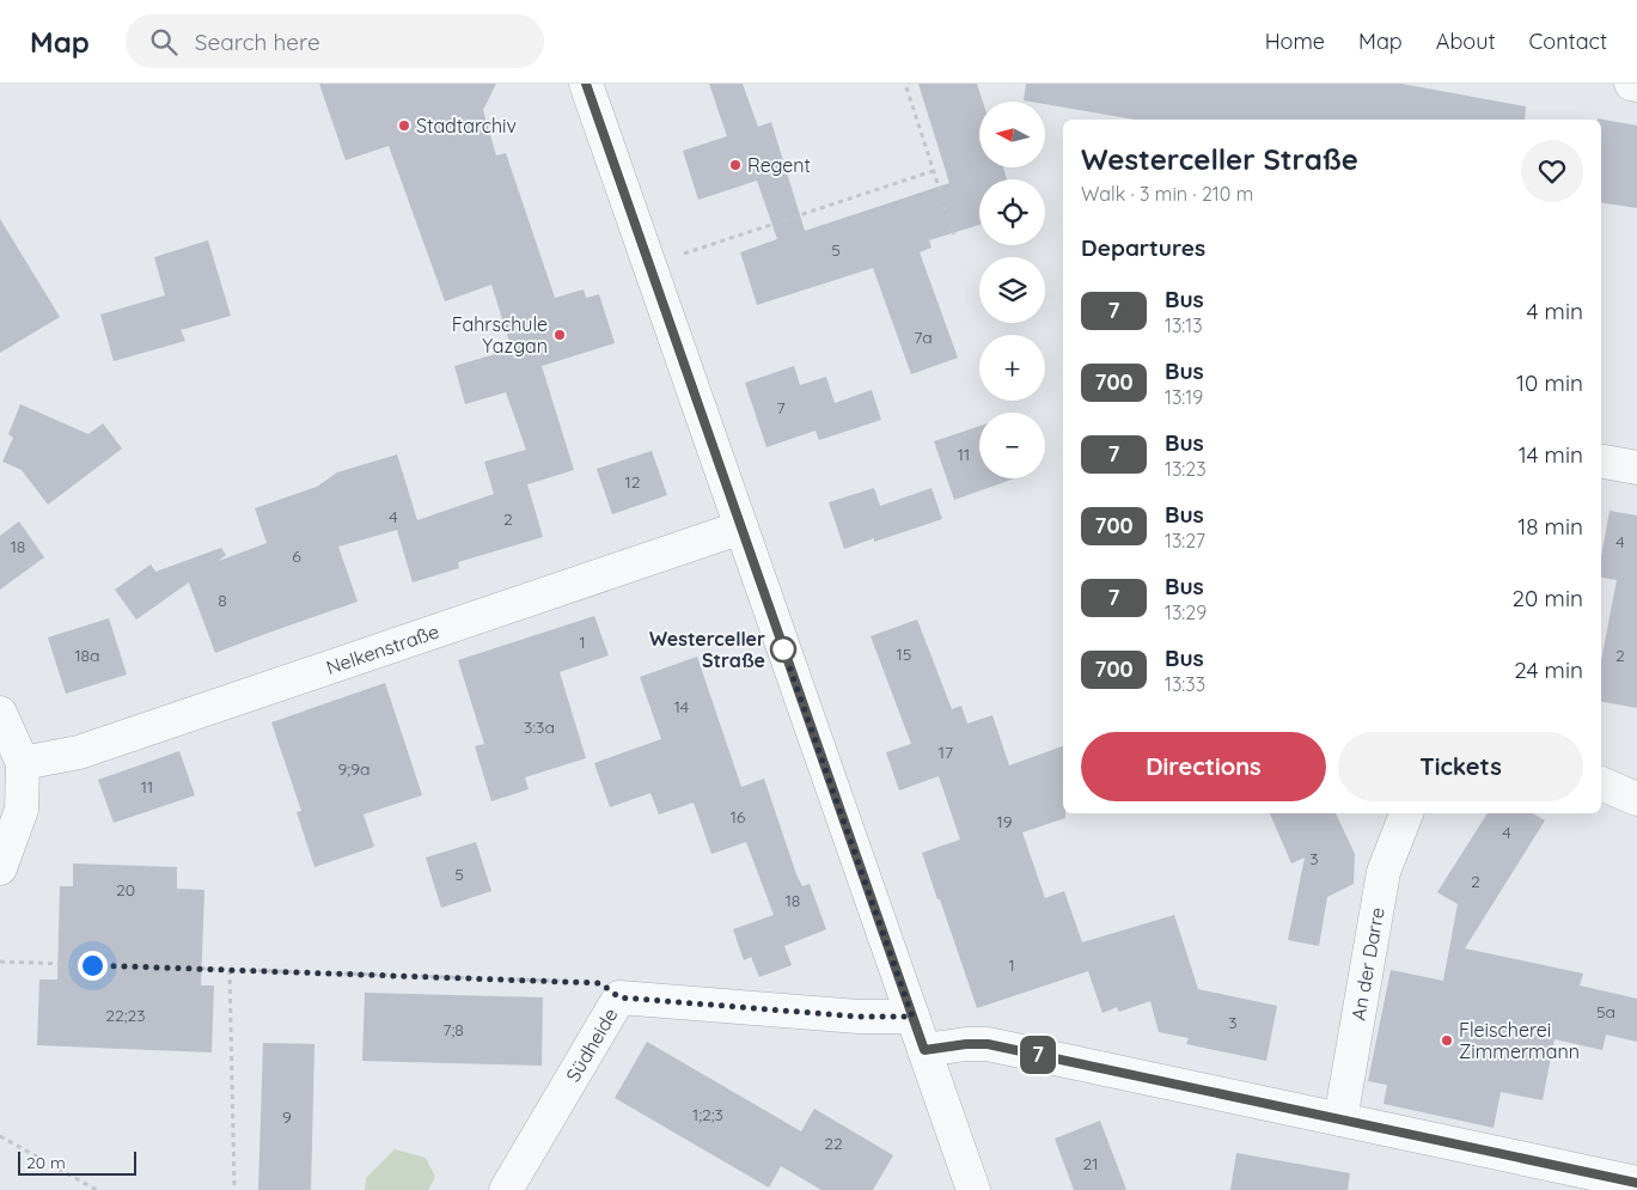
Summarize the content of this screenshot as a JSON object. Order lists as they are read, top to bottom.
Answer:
{
  "streets": {
    "street": ["Nelkenstraße", "An der Darre", "Südheide"]
  },
  "places": [
    "Stadtarchiv",
    "Regent",
    "Fahrschule Yazgan",
    "Westerceller Straße",
    "Fleischerei Zimmermann"
  ],
  "lines": ["bus line 7"],
  "house_numbers": [
    "5",
    "7a",
    "7",
    "11",
    "12",
    "4",
    "2",
    "4",
    "18",
    "6",
    "8",
    "1",
    "15",
    "18a",
    "2",
    "14",
    "3:3a",
    "17",
    "9;9a",
    "11",
    "16",
    "19",
    "4",
    "3",
    "5",
    "2",
    "20",
    "18",
    "1",
    "5a",
    "22;23",
    "3",
    "7;8",
    "1;2;3",
    "9",
    "22",
    "21"
  ],
  "scale_bar": "20 m",
  "north": "left",
  "page": {
    "header": "Map",
    "search": "Search here",
    "nav": [
      "Home",
      "Map",
      "About",
      "Contact"
    ],
    "on_map": "7",
    "map_buttons": ["+", "−"],
    "heading": [
      ["Westerceller Straße", "Walk · 3 min · 210 m"],
      "Departures"
    ],
    "list": [
      {
        "mark": "7",
        "name": "Bus",
        "note": "13:13",
        "value": "4 min"
      },
      {
        "mark": "700",
        "name": "Bus",
        "note": "13:19",
        "value": "10 min"
      },
      {
        "mark": "7",
        "name": "Bus",
        "note": "13:23",
        "value": "14 min"
      },
      {
        "mark": "700",
        "name": "Bus",
        "note": "13:27",
        "value": "18 min"
      },
      {
        "mark": "7",
        "name": "Bus",
        "note": "13:29",
        "value": "20 min"
      },
      {
        "mark": "700",
        "name": "Bus",
        "note": "13:33",
        "value": "24 min"
      }
    ],
    "buttons": ["Directions", "Tickets"],
    "scale": "20 m"
  }
}
